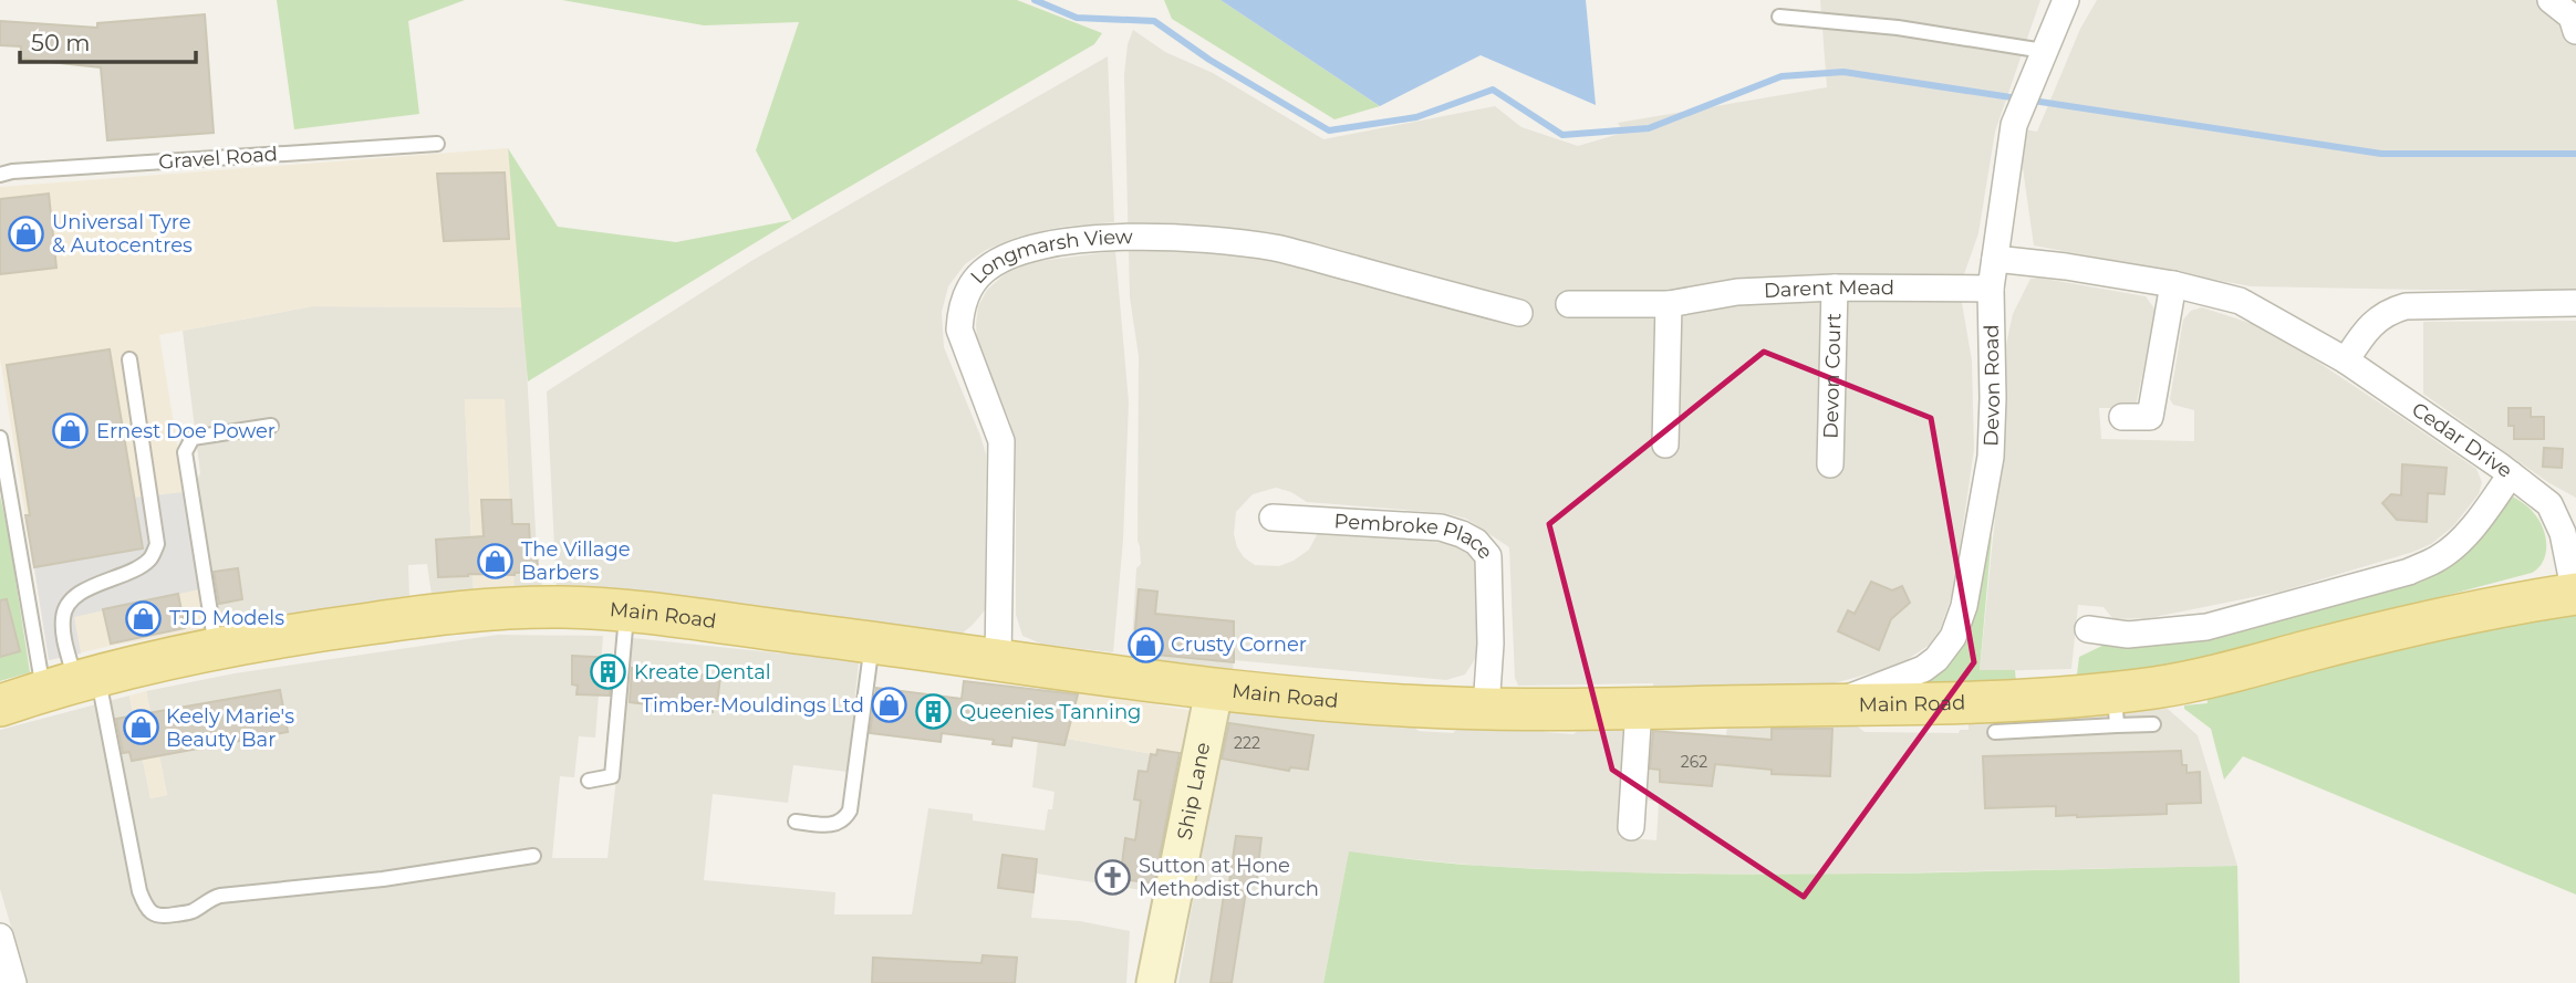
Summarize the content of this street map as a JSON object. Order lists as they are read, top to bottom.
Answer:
{
  "streets": {
    "main road": ["Main Road"],
    "street": [
      "Longmarsh View",
      "Darent Mead",
      "Devon Court",
      "Devon Road",
      "Cedar Drive",
      "Pembroke Place",
      "Ship Lane"
    ],
    "lane": ["Gravel Road"]
  },
  "crossings": [
    ["Longmarsh View", "Main Road"],
    ["Darent Mead", "Devon Court"],
    ["Darent Mead", "Devon Road"],
    ["Devon Road", "Cedar Drive"],
    ["Devon Road", "Main Road"],
    ["Cedar Drive", "Main Road"],
    ["Pembroke Place", "Main Road"],
    ["Main Road", "Ship Lane"]
  ],
  "places": {
    "shop": [
      "Universal Tyre & Autocentres",
      "Ernest Doe Power",
      "The Village Barbers",
      "TJD Models",
      "Crusty Corner",
      "Timber-Mouldings Ltd",
      "Keely Marie's Beauty Bar"
    ],
    "building": ["Kreate Dental", "Queenies Tanning"],
    "church": ["Sutton at Hone Methodist Church"]
  },
  "house_numbers": ["222", "262"],
  "scale_bar": "50 m"
}
